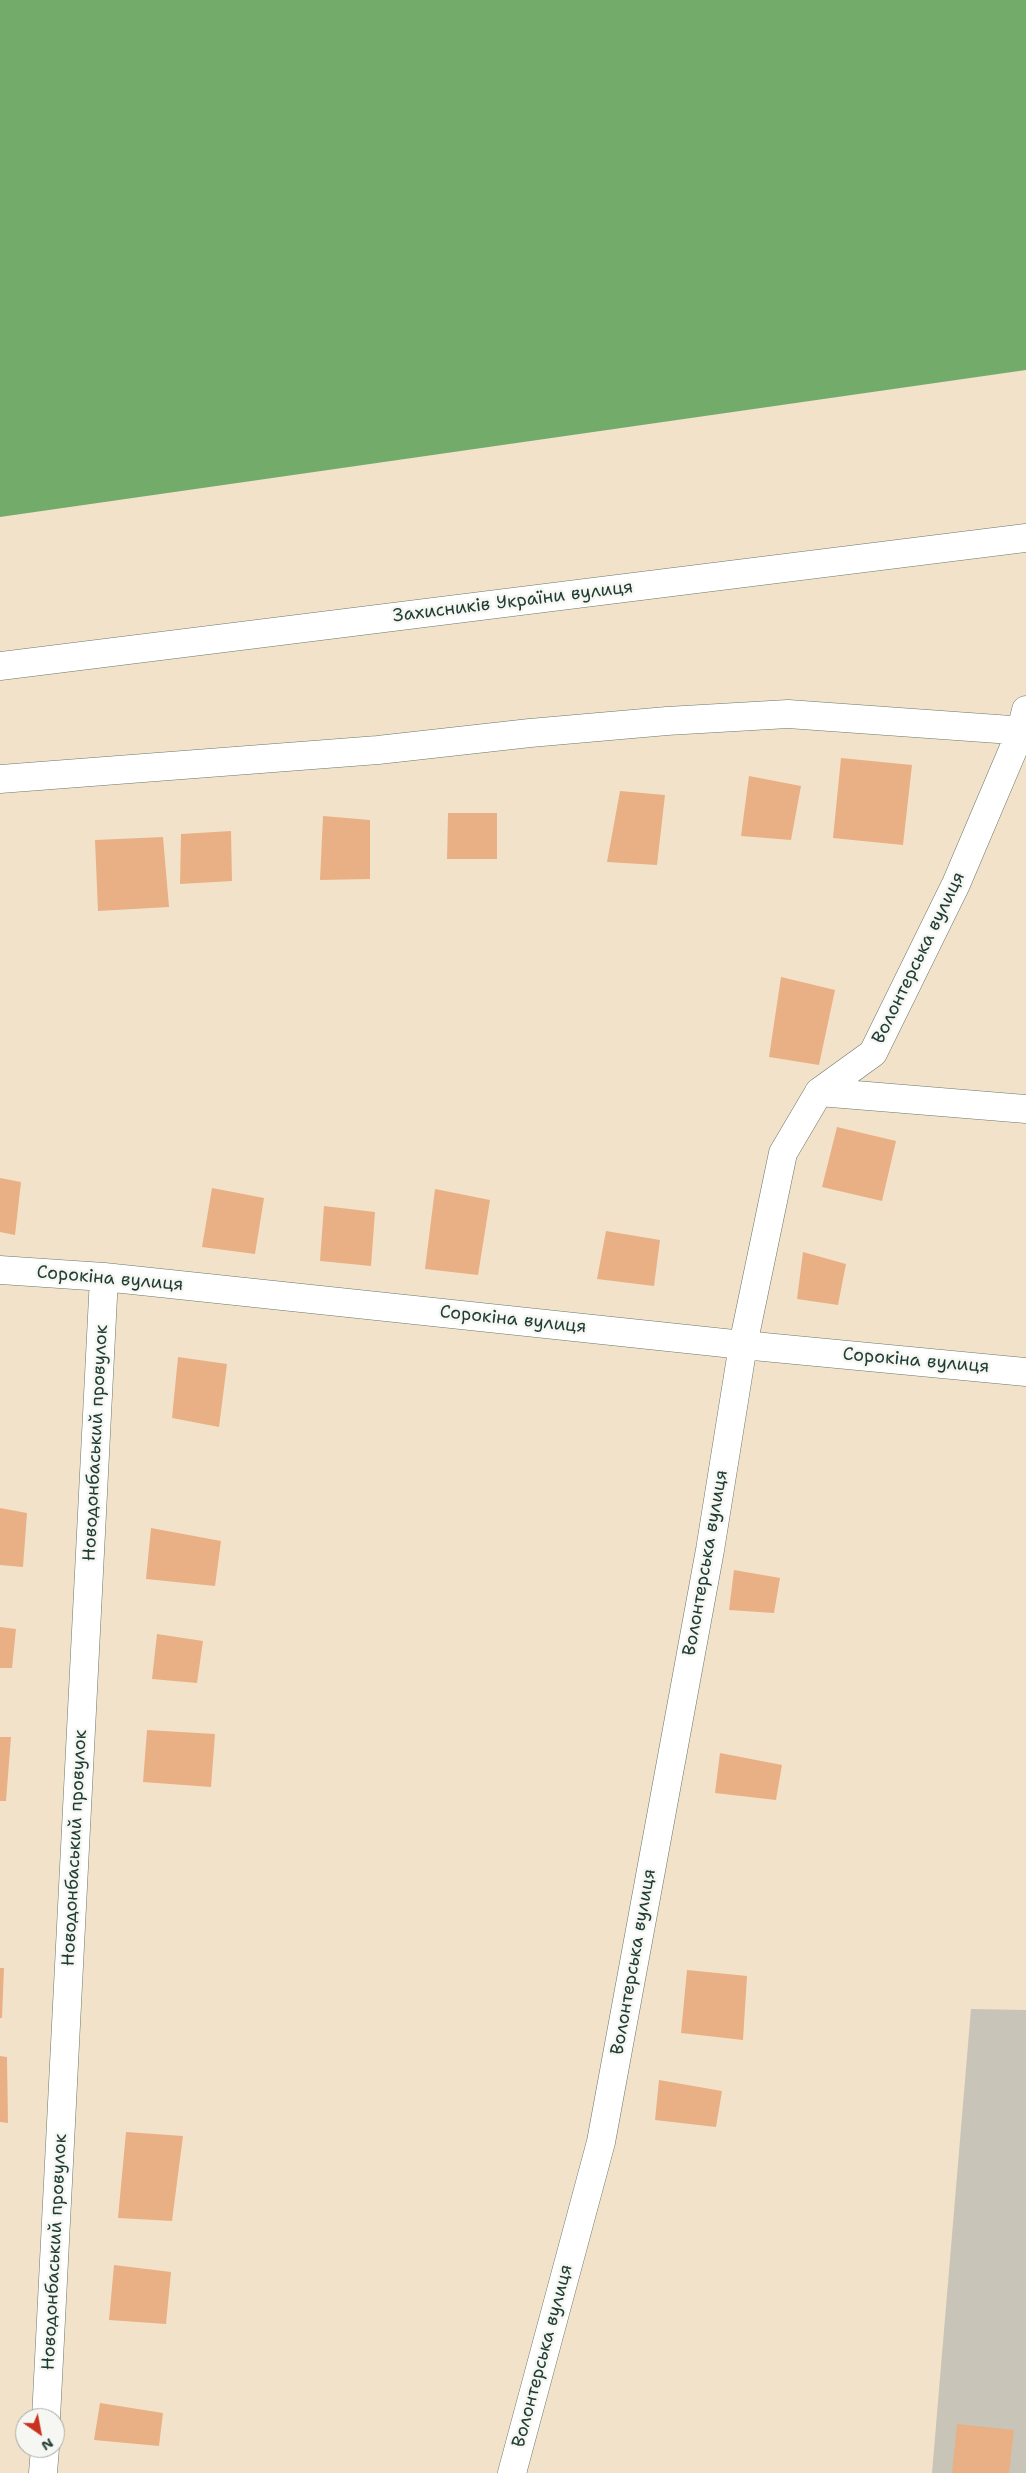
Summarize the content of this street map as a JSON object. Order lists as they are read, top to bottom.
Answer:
{
  "streets": {
    "main road": [
      "Захисників України вулиця",
      "Волонтерська вулиця",
      "Сорокіна вулиця",
      "Новодонбаський провулок"
    ]
  },
  "crossings": [
    ["Волонтерська вулиця", "Сорокіна вулиця"],
    ["Сорокіна вулиця", "Новодонбаський провулок"]
  ],
  "north": "bottom right"
}
